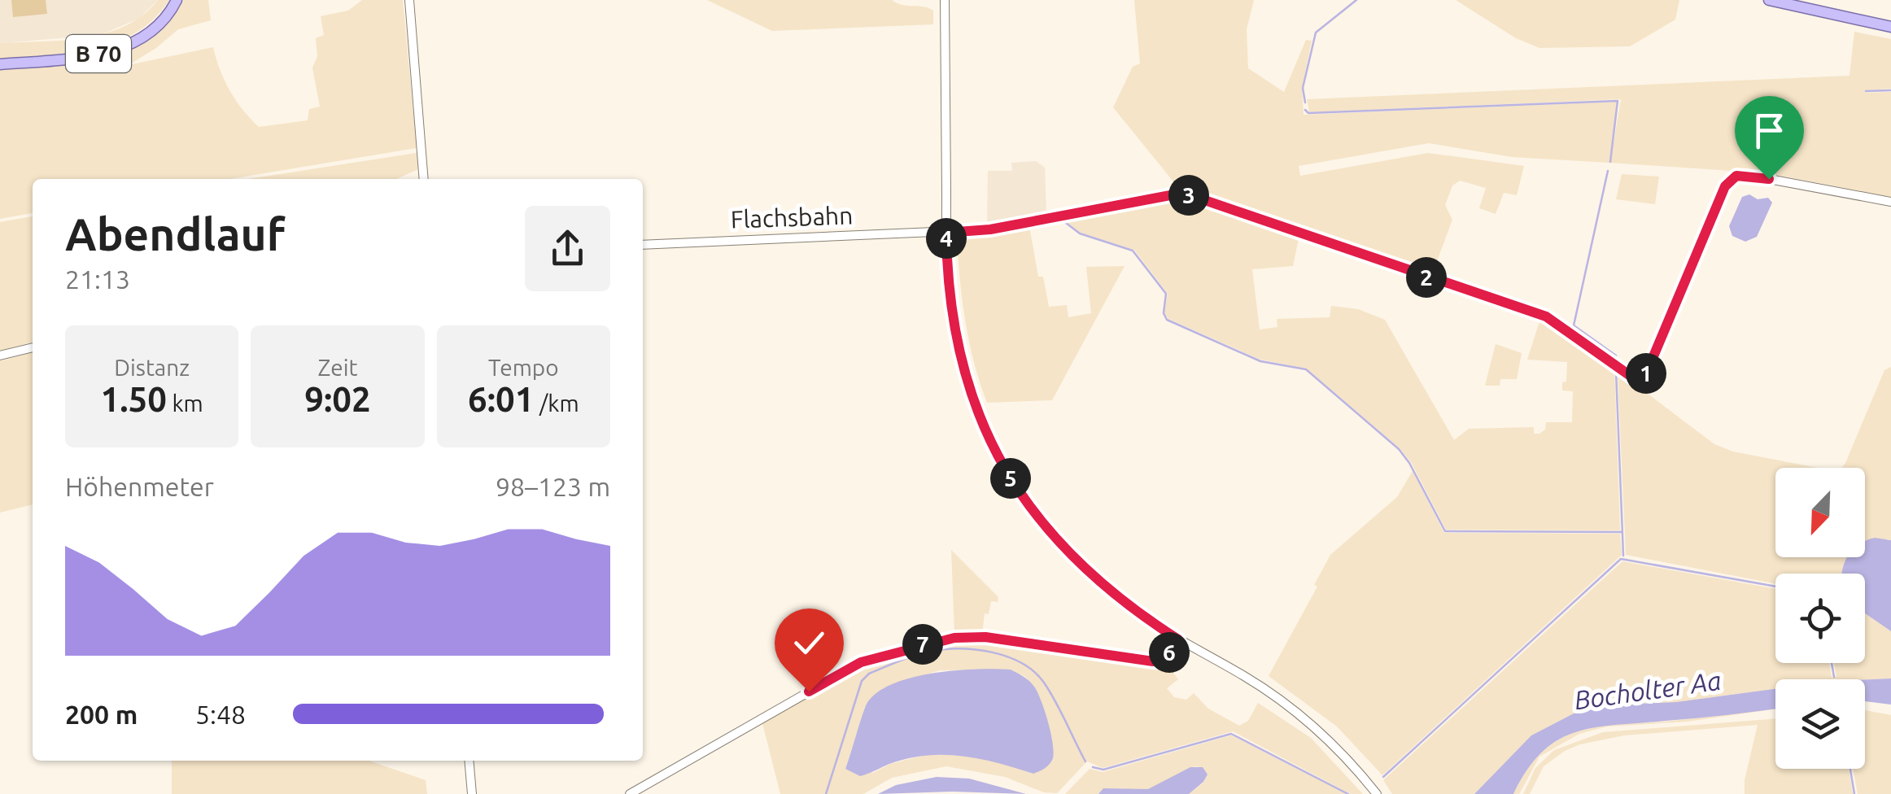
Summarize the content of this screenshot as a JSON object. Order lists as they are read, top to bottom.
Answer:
{
  "streets": {
    "main road": ["B 70"],
    "street": ["Flachsbahn"]
  },
  "water": ["Bocholter Aa"],
  "north": "bottom left",
  "page": {
    "pins": [
      "3",
      "4",
      "2",
      "1",
      "5",
      "7",
      "6"
    ],
    "heading": ["Abendlauf", "21:13"],
    "stats": [
      ["Distanz", "1.50 km"],
      ["Zeit", "9:02"],
      ["Tempo", "6:01 /km"]
    ],
    "chart": ["Höhenmeter", "98–123 m"],
    "list": [
      {
        "name": "200 m",
        "note": "5:48"
      }
    ]
  }
}
